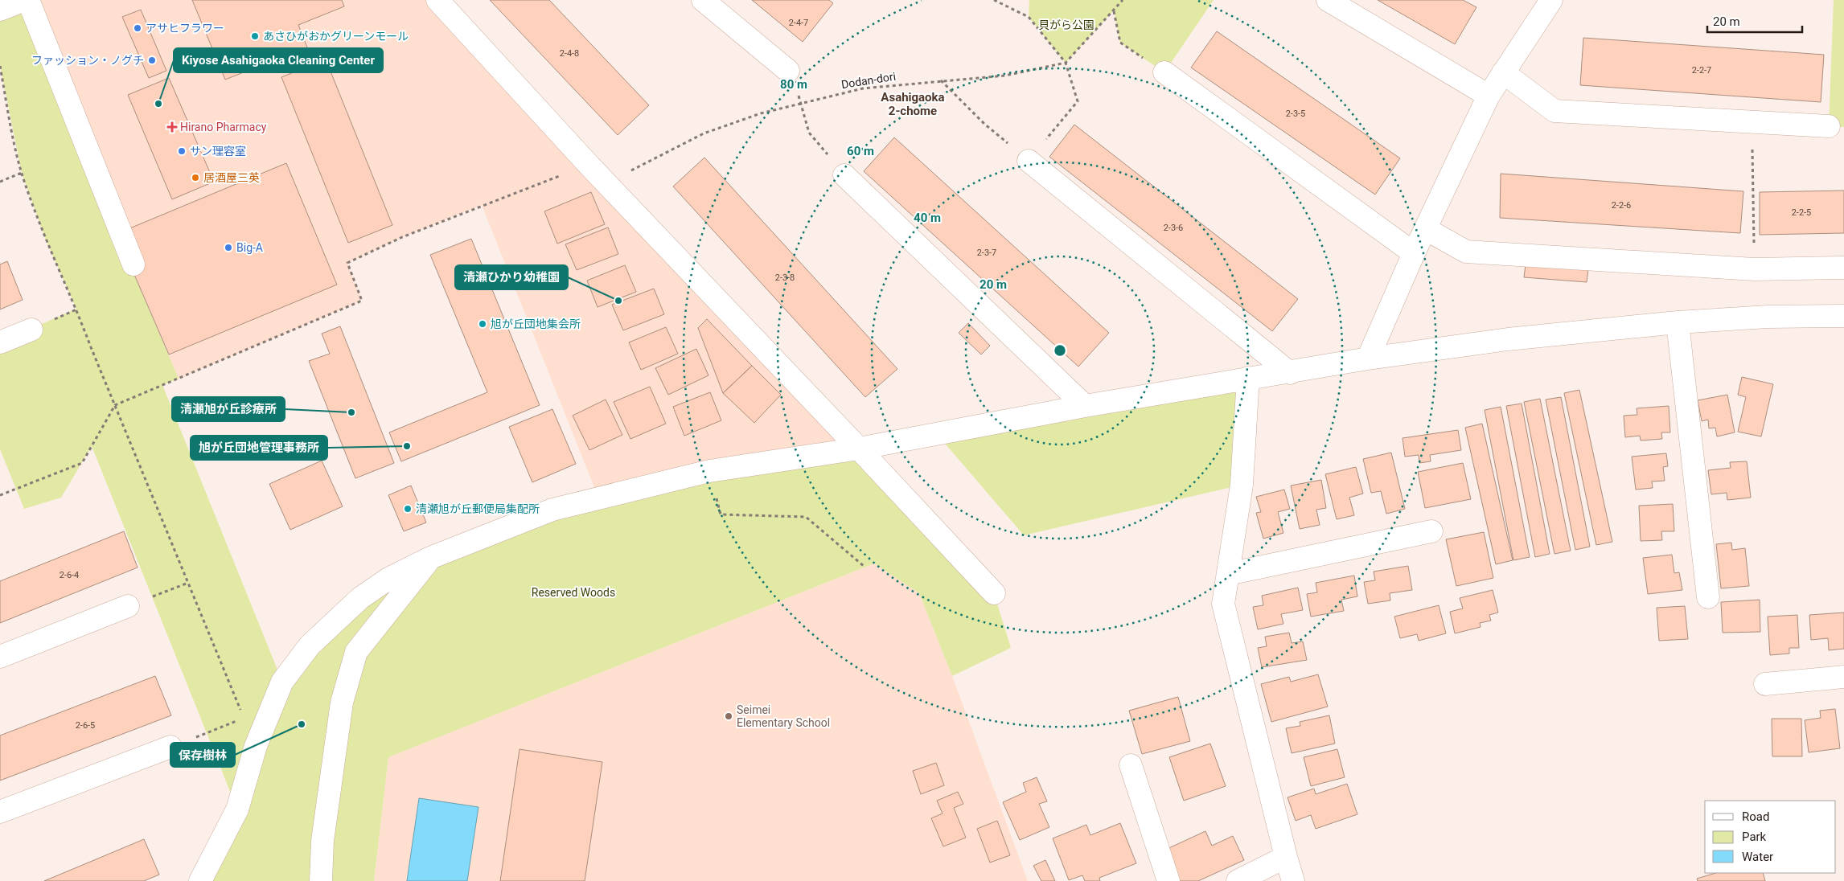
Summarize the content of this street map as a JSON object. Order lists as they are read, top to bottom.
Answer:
{
  "streets": {
    "path": ["Dodan-dori"]
  },
  "districts": ["Asahigaoka 2-chome"],
  "parks": ["貝がら公園", "Reserved Woods"],
  "places": {
    "other": [
      "アサヒフラワー",
      "あさひがおかグリーンモール",
      "ファッション・ノグチ",
      "Kiyose Asahigaoka Cleaning Center",
      "サン理容室",
      "居酒屋三英",
      "Big-A",
      "清瀬ひかり幼稚園",
      "旭が丘団地集会所",
      "清瀬旭が丘診療所",
      "旭が丘団地管理事務所",
      "清瀬旭が丘郵便局集配所",
      "Seimei Elementary School",
      "保存樹林"
    ],
    "health": ["Hirano Pharmacy"]
  },
  "house_numbers": [
    "2-4-7",
    "2-4-8",
    "2-2-7",
    "2-3-5",
    "2-2-6",
    "2-2-5",
    "2-3-6",
    "2-3-7",
    "2-3-8",
    "2-6-4",
    "2-6-5"
  ],
  "legend": ["Road", "Park", "Water"],
  "scale_bar": "20 m",
  "rings": [
    "80 m",
    "60 m",
    "40 m",
    "20 m"
  ]
}
